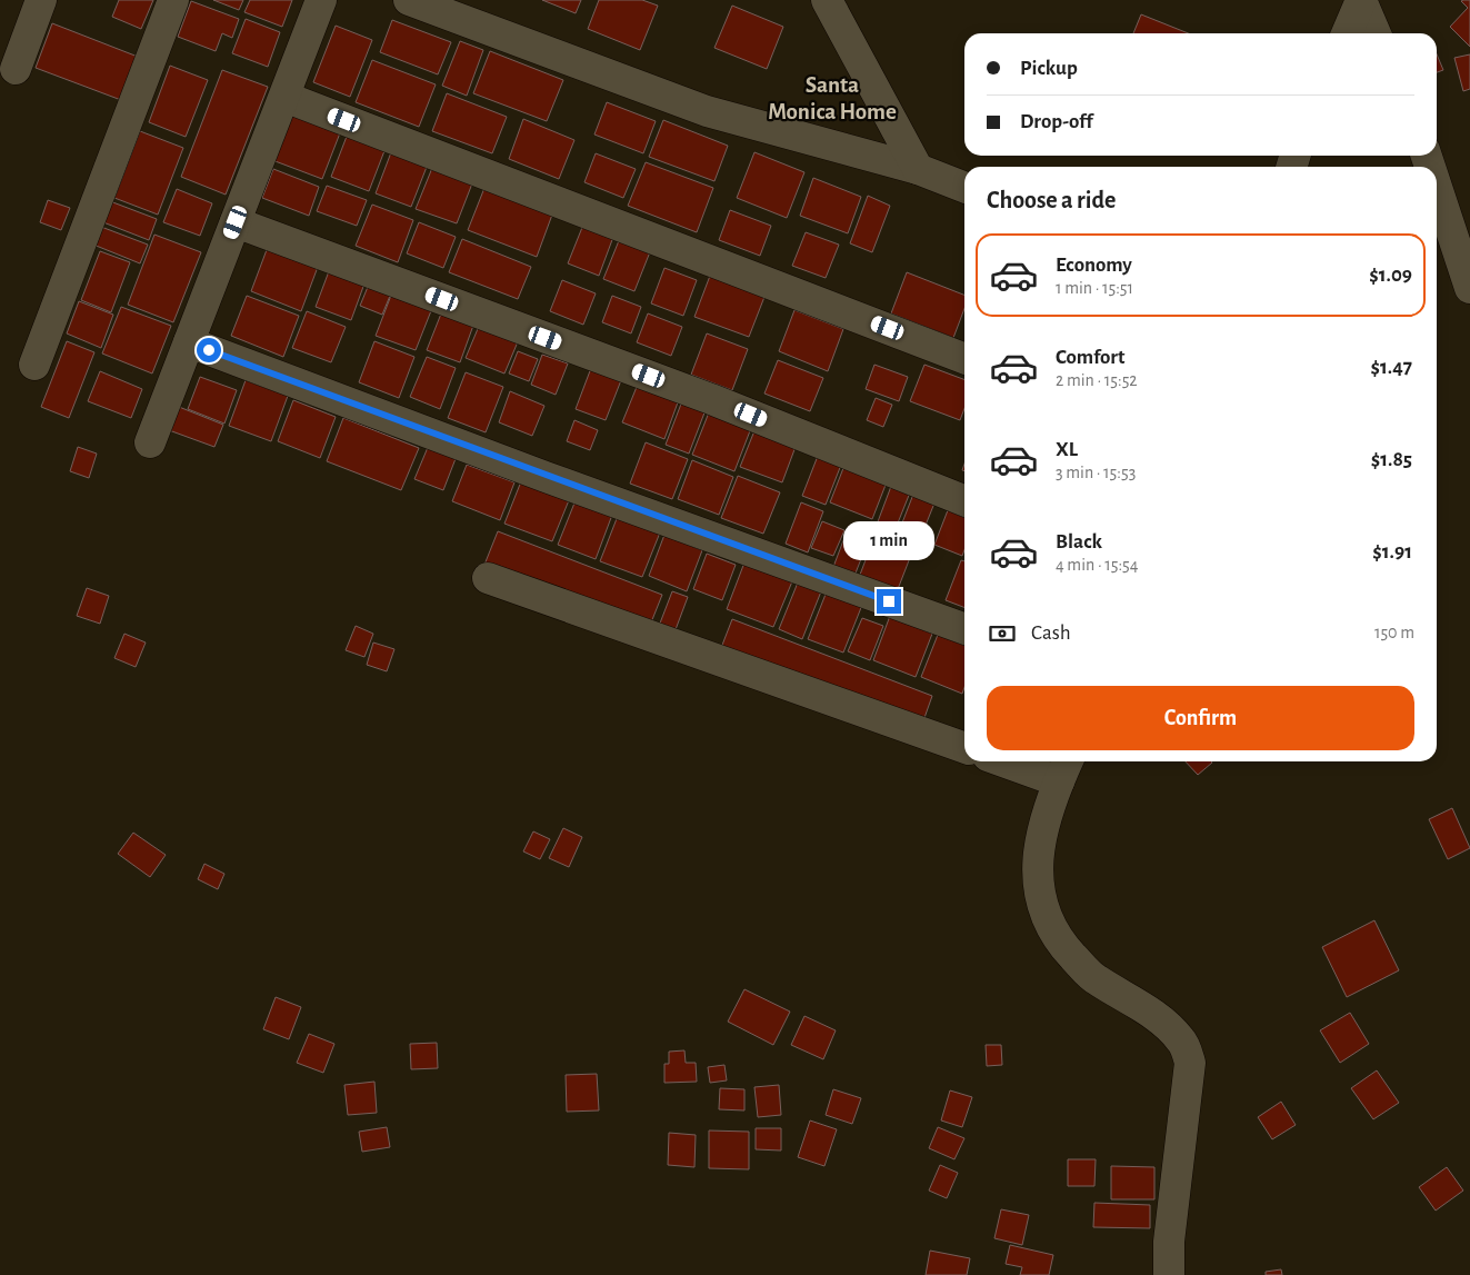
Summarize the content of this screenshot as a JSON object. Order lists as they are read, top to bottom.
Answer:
{
  "districts": ["Santa Monica Home"],
  "page": {
    "banner": ["Pickup", "Drop-off"],
    "heading": "Choose a ride",
    "list": [
      {
        "name": "Economy",
        "note": "1 min · 15:51",
        "value": "$1.09"
      },
      {
        "name": "Comfort",
        "note": "2 min · 15:52",
        "value": "$1.47"
      },
      {
        "name": "XL",
        "note": "3 min · 15:53",
        "value": "$1.85"
      },
      {
        "name": "Black",
        "note": "4 min · 15:54",
        "value": "$1.91"
      }
    ],
    "bubble": "1 min",
    "pay": ["Cash", "150 m"],
    "buttons": "Confirm"
  }
}
